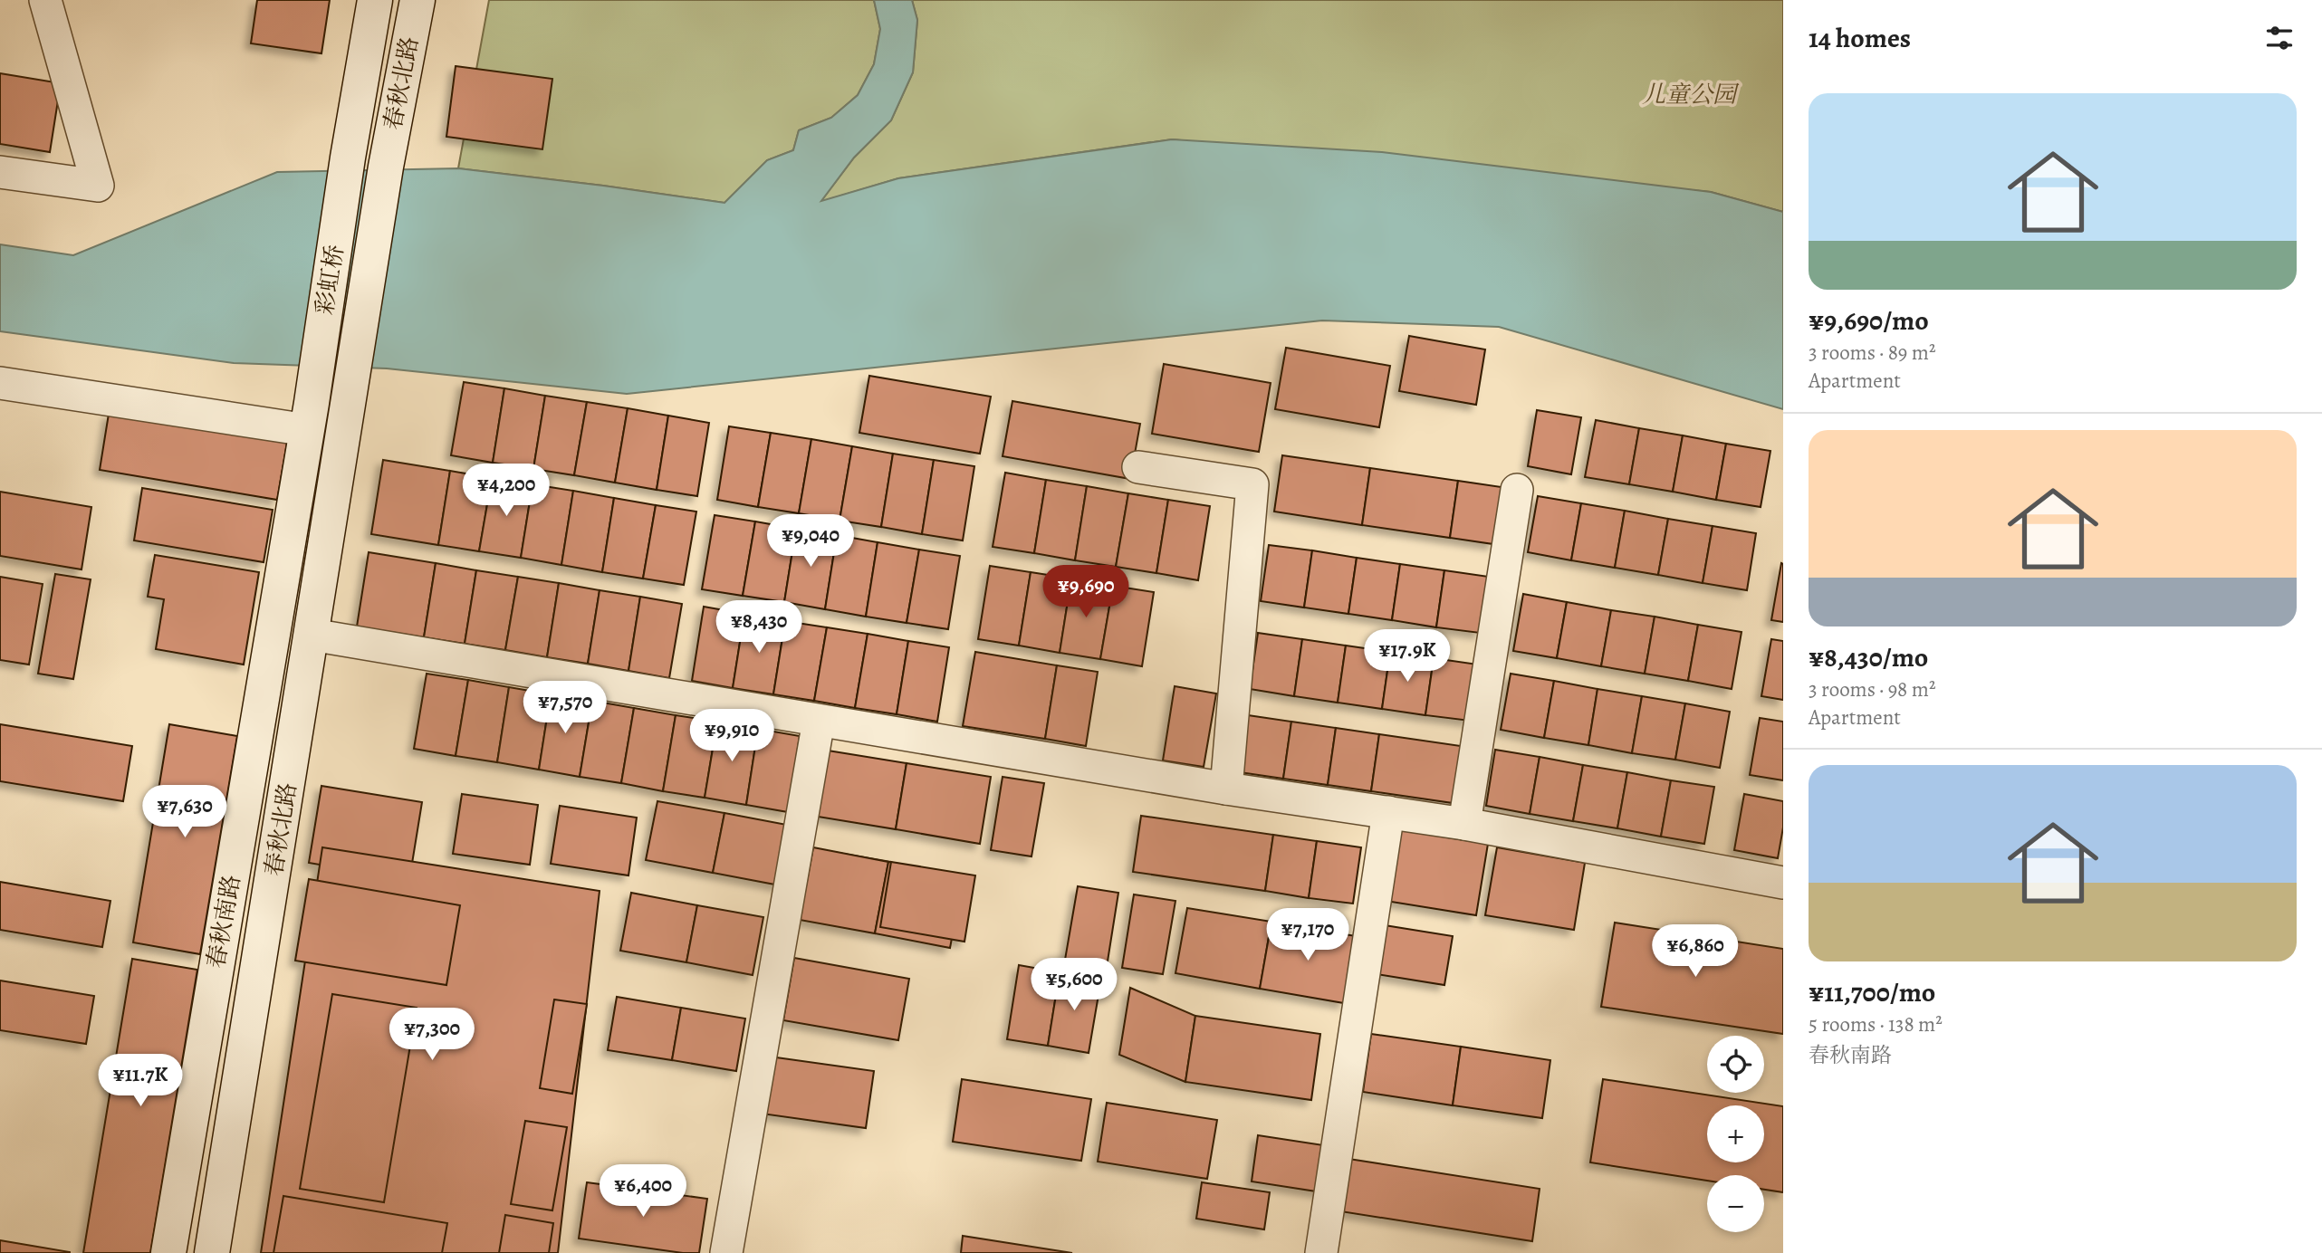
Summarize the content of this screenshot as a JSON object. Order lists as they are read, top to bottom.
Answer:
{
  "streets": {
    "street": ["春秋北路", "彩虹桥", "春秋南路"]
  },
  "crossings": [
    ["春秋北路", "彩虹桥"],
    ["彩虹桥", "春秋南路"]
  ],
  "parks": ["儿童公园"],
  "page": {
    "heading": "14 homes",
    "list": [
      {
        "name": "¥9,690/mo",
        "note": "3 rooms · 89 m² · Apartment"
      },
      {
        "name": "¥8,430/mo",
        "note": "3 rooms · 98 m² · Apartment"
      },
      {
        "name": "¥11,700/mo",
        "note": "5 rooms · 138 m² · 春秋南路"
      }
    ],
    "price": [
      "¥4,200",
      "¥9,040",
      "¥9,690",
      "¥8,430",
      "¥17.9K",
      "¥7,570",
      "¥9,910",
      "¥7,630",
      "¥7,170",
      "¥6,860",
      "¥5,600",
      "¥7,300",
      "¥11.7K",
      "¥6,400"
    ],
    "map_buttons": ["+", "−"]
  }
}
